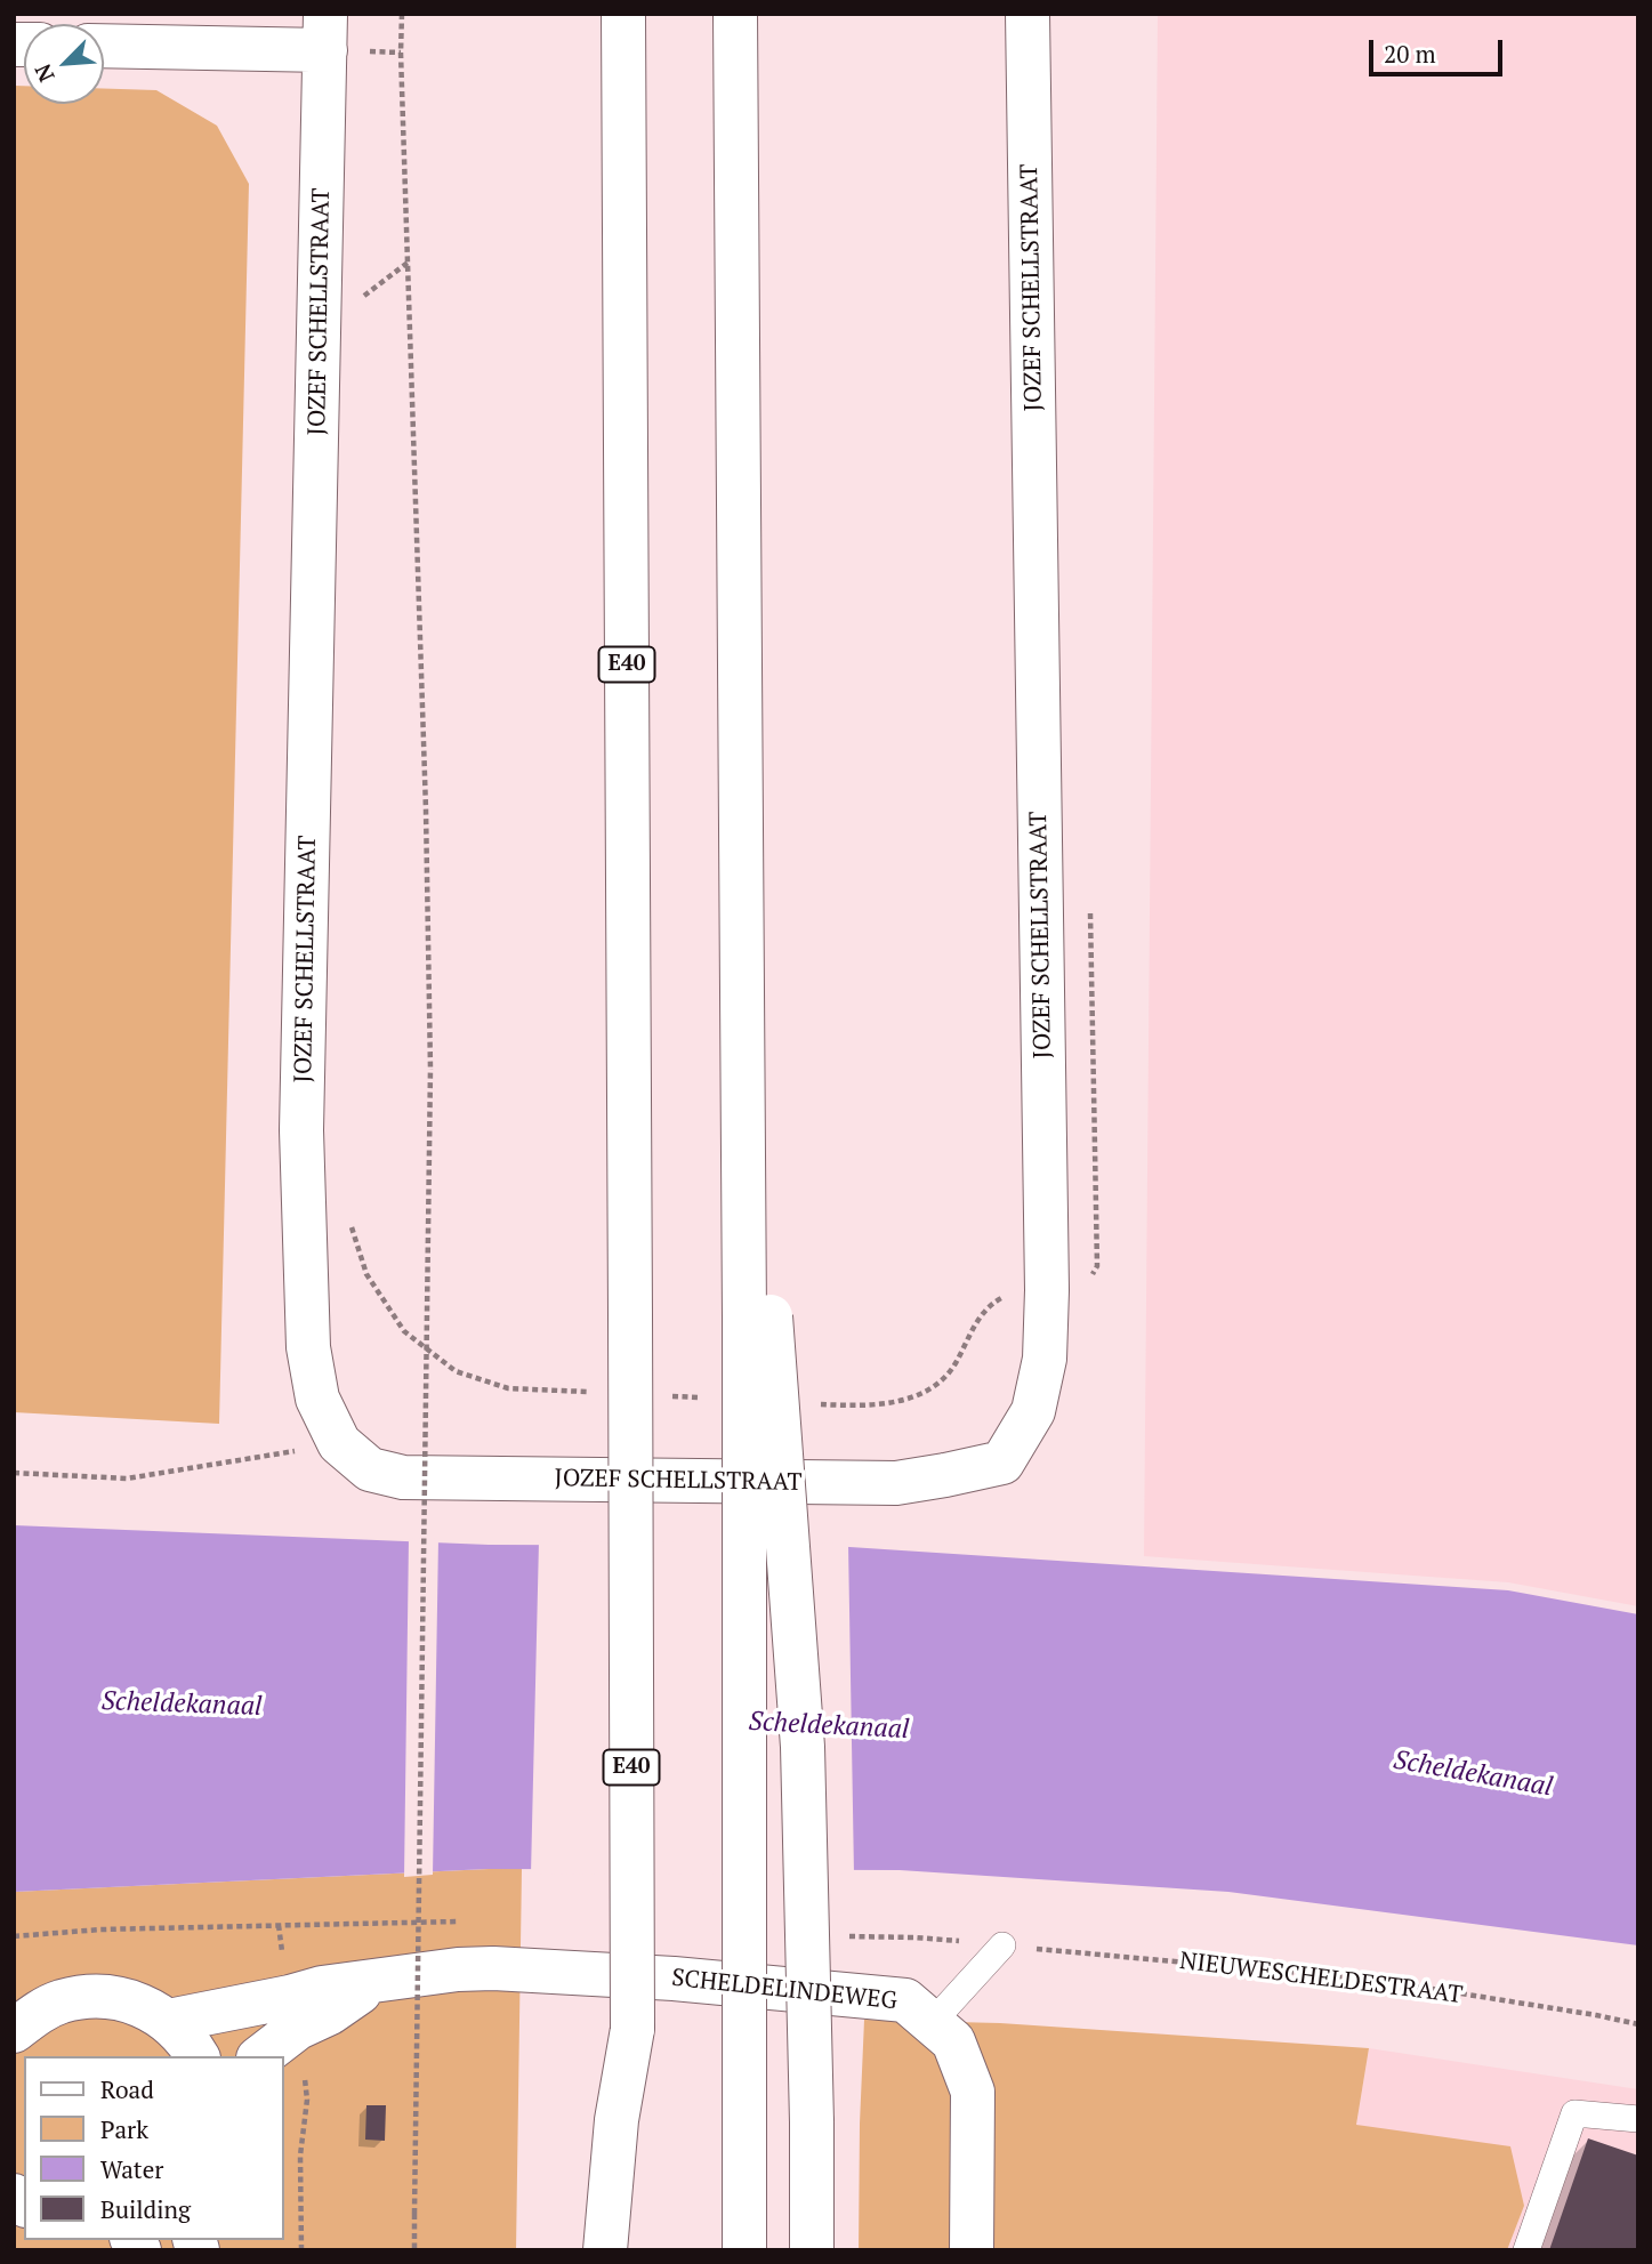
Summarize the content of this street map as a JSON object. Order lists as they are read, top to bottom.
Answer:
{
  "streets": {
    "main road": ["JOZEF SCHELLSTRAAT", "E40", "SCHELDELINDEWEG"],
    "path": ["NIEUWESCHELDESTRAAT"]
  },
  "water": ["Scheldekanaal"],
  "legend": [
    "Road",
    "Park",
    "Water",
    "Building"
  ],
  "scale_bar": "20 m",
  "north": "bottom left"
}
